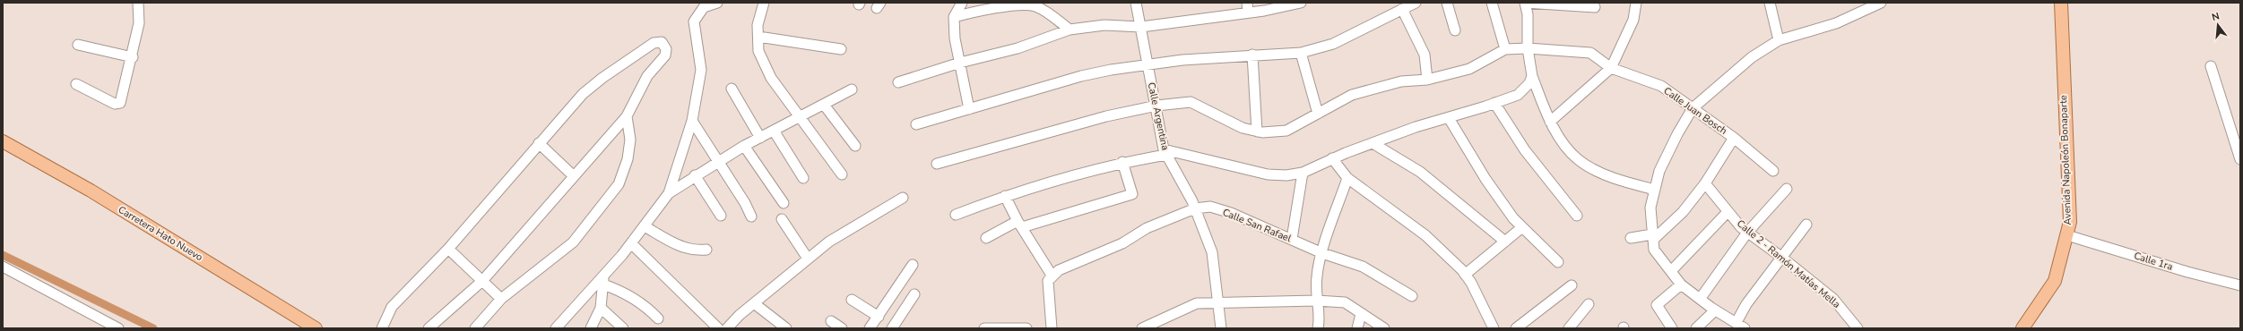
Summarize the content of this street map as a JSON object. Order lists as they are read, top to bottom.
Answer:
{
  "streets": {
    "main road": ["Avenida Napoleón Bonaparte", "Carretera Hato Nuevo"],
    "street": [
      "Calle Juan Bosch",
      "Calle Argentina",
      "Calle San Rafael",
      "Calle 1ra",
      "Calle 2 - Ramón Matías Mella"
    ]
  },
  "crossings": [
    ["Calle Argentina", "Calle San Rafael"],
    ["Avenida Napoleón Bonaparte", "Calle 1ra"]
  ],
  "north": "top"
}
